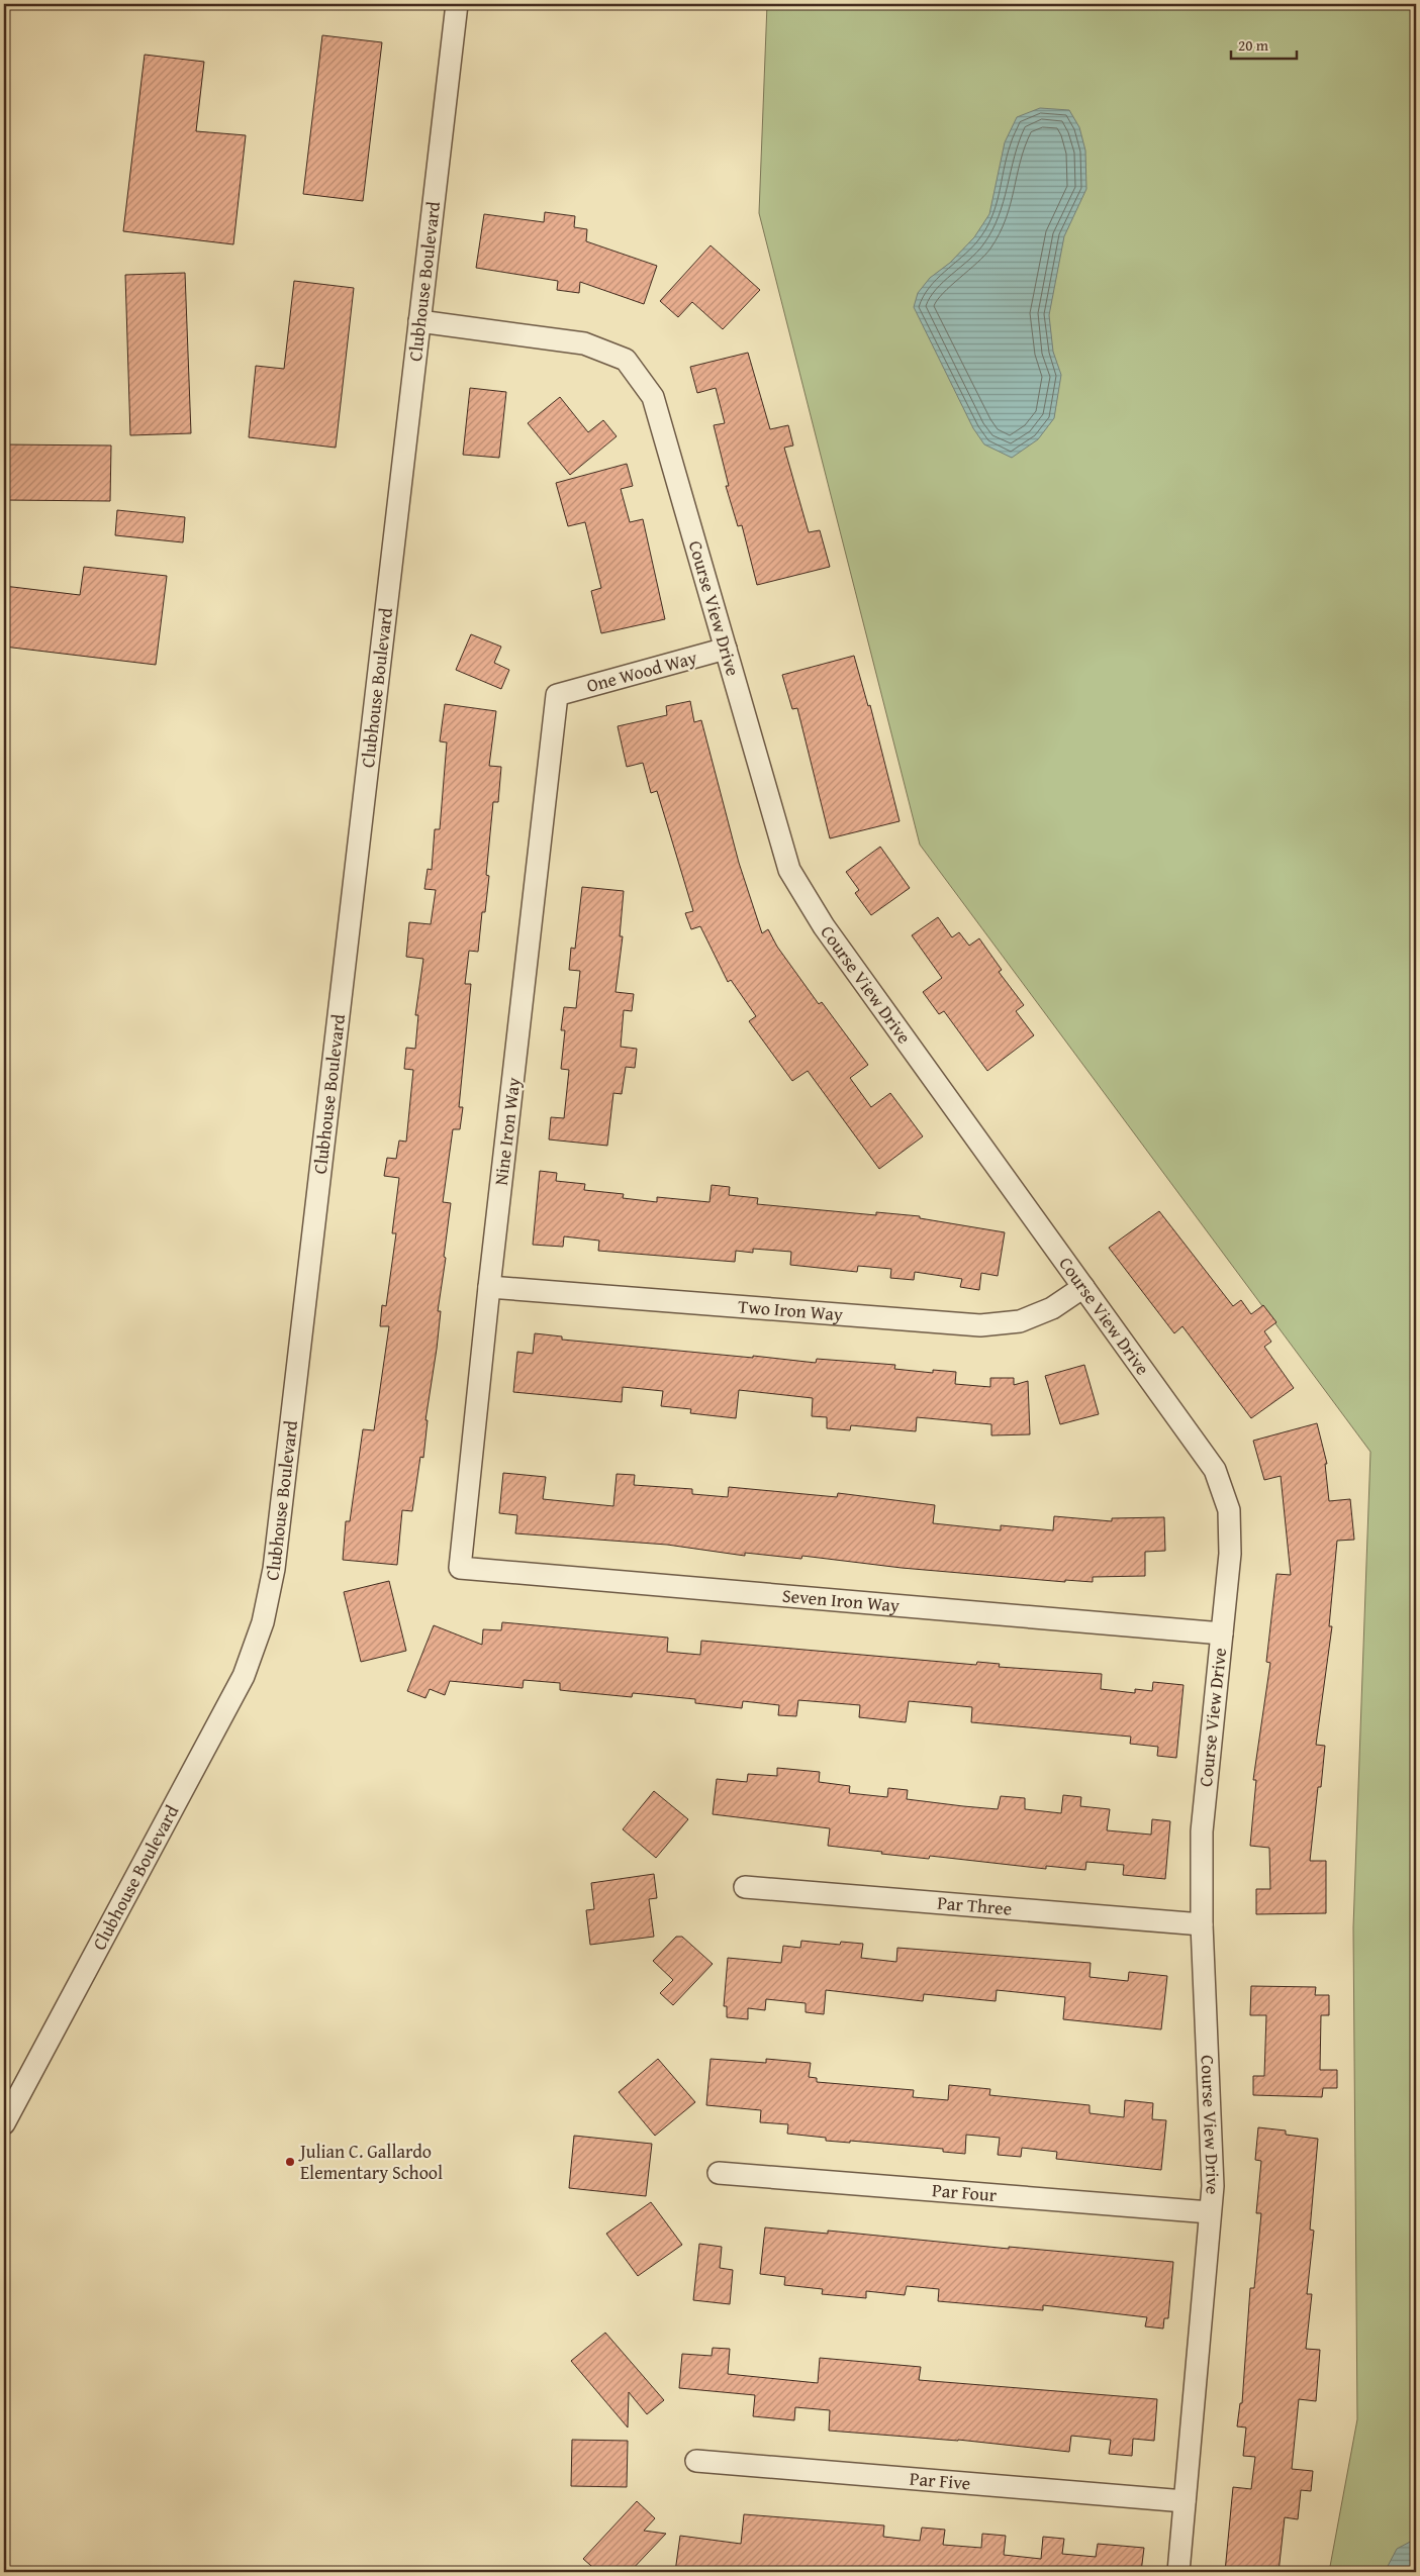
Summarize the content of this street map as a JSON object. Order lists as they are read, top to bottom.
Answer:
{
  "streets": {
    "street": [
      "Clubhouse Boulevard",
      "Course View Drive",
      "One Wood Way",
      "Nine Iron Way",
      "Two Iron Way",
      "Seven Iron Way",
      "Par Three",
      "Par Four",
      "Par Five"
    ]
  },
  "crossings": [
    ["Clubhouse Boulevard", "Course View Drive"],
    ["Course View Drive", "One Wood Way"],
    ["Course View Drive", "Two Iron Way"],
    ["Course View Drive", "Seven Iron Way"],
    ["Course View Drive", "Par Three"],
    ["Course View Drive", "Par Four"],
    ["Course View Drive", "Par Five"],
    ["One Wood Way", "Nine Iron Way"],
    ["Nine Iron Way", "Two Iron Way"],
    ["Nine Iron Way", "Seven Iron Way"]
  ],
  "places": ["Julian C. Gallardo Elementary School"],
  "scale_bar": "20 m"
}
